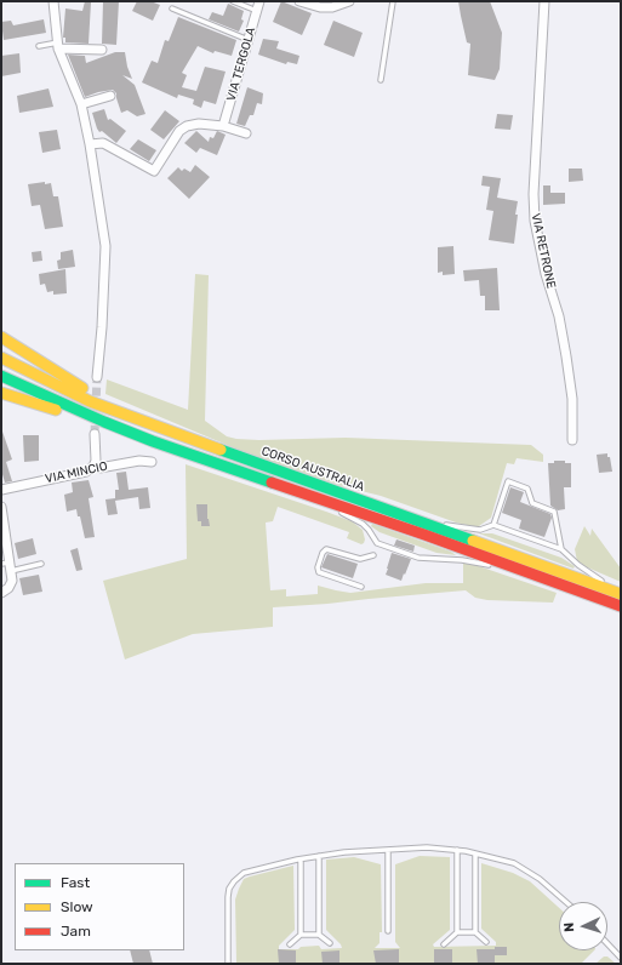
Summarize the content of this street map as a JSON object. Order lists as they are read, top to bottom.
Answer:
{
  "streets": {
    "highway": ["CORSO AUSTRALIA"],
    "street": ["VIA TERGOLA", "VIA RETRONE", "VIA MINCIO"]
  },
  "legend": ["Fast", "Slow", "Jam"],
  "north": "left"
}
